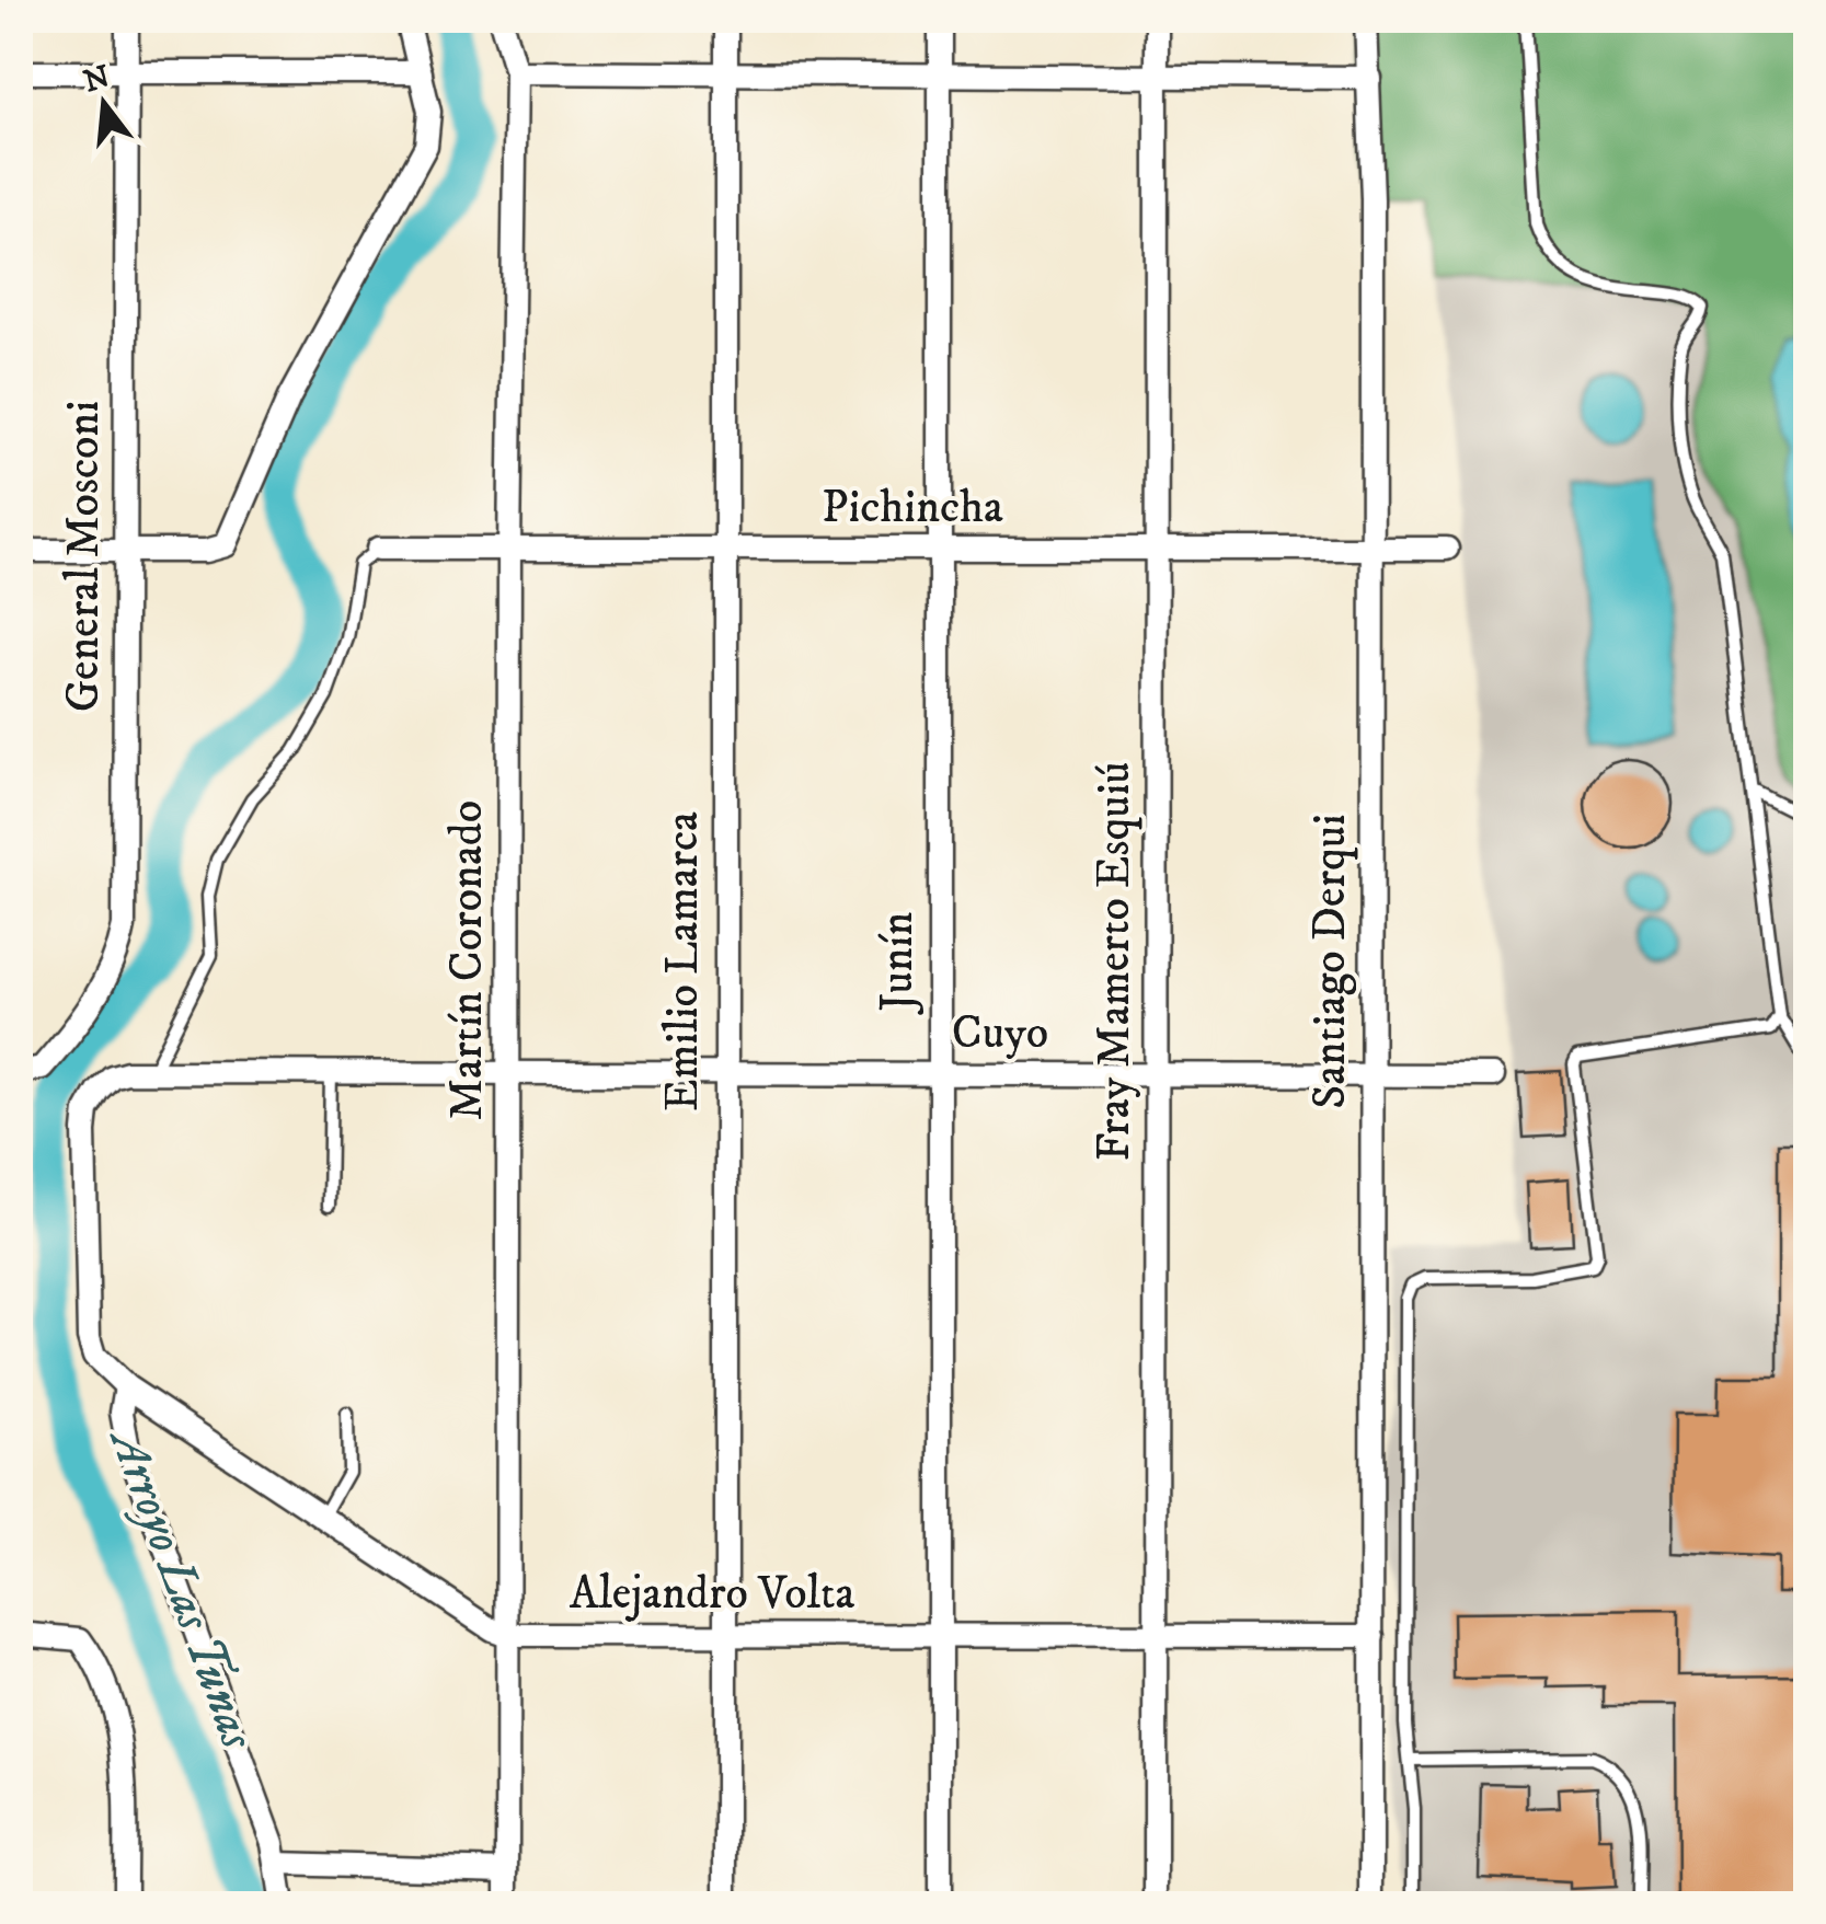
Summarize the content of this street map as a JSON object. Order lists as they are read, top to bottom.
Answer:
{
  "streets": {
    "street": [
      "Pichincha",
      "General Mosconi",
      "Martín Coronado",
      "Emilio Lamarca",
      "Junín",
      "Fray Mamerto Esquiú",
      "Santiago Derqui",
      "Cuyo",
      "Alejandro Volta"
    ]
  },
  "crossings": [
    ["Pichincha", "Martín Coronado"],
    ["Pichincha", "Emilio Lamarca"],
    ["Pichincha", "Junín"],
    ["Pichincha", "Fray Mamerto Esquiú"],
    ["Pichincha", "Santiago Derqui"],
    ["Martín Coronado", "Cuyo"],
    ["Martín Coronado", "Alejandro Volta"],
    ["Emilio Lamarca", "Cuyo"],
    ["Emilio Lamarca", "Alejandro Volta"],
    ["Junín", "Cuyo"],
    ["Junín", "Alejandro Volta"],
    ["Fray Mamerto Esquiú", "Cuyo"],
    ["Fray Mamerto Esquiú", "Alejandro Volta"],
    ["Santiago Derqui", "Cuyo"],
    ["Santiago Derqui", "Alejandro Volta"],
    ["Cuyo", "Alejandro Volta"]
  ],
  "water": ["Arroyo Las Tunas"],
  "north": "top"
}
